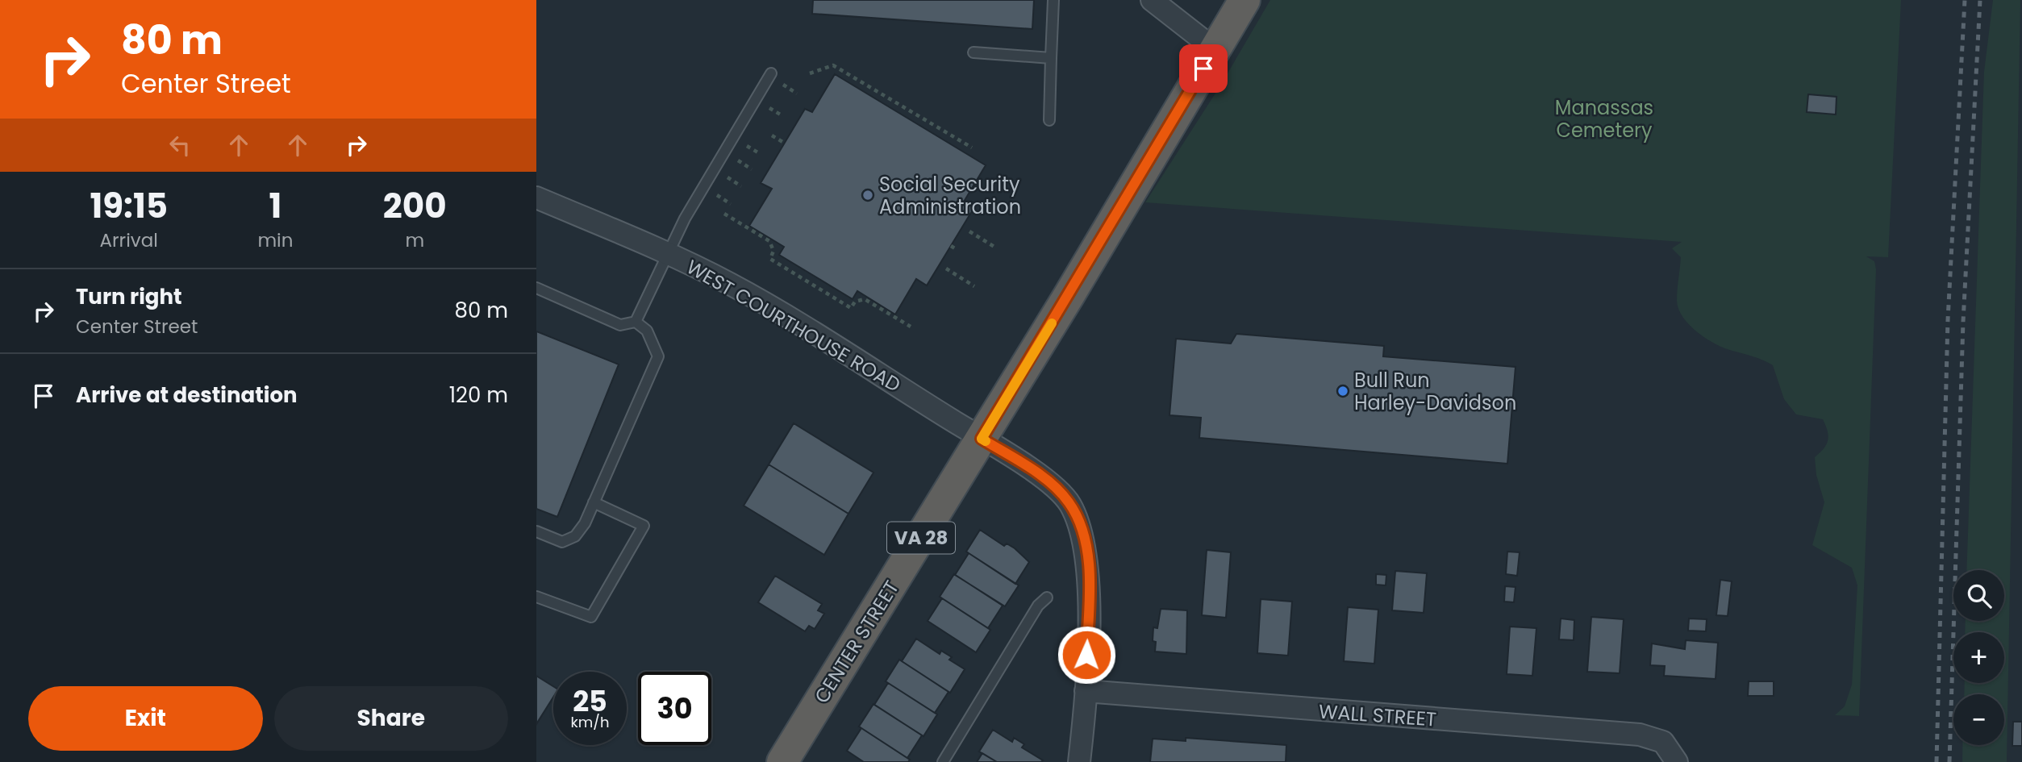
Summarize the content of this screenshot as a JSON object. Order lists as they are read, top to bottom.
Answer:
{
  "streets": {
    "highway": ["VA 28", "CENTER STREET"],
    "street": ["WEST COURTHOUSE ROAD", "WALL STREET"]
  },
  "crossings": [
    ["WEST COURTHOUSE ROAD", "CENTER STREET"],
    ["WEST COURTHOUSE ROAD", "WALL STREET"]
  ],
  "parks": ["Manassas Cemetery"],
  "places": ["Social Security Administration", "Bull Run Harley-Davidson"],
  "page": {
    "turn": ["80 m", "Center Street"],
    "eta": [
      "19:15",
      "Arrival",
      "1",
      "min",
      "200",
      "m"
    ],
    "list": [
      {
        "name": "Turn right",
        "note": "Center Street",
        "value": "80 m"
      },
      {
        "name": "Arrive at destination",
        "value": "120 m"
      }
    ],
    "map_buttons": ["+", "−"],
    "speed": "25 km/h",
    "limit": "30",
    "buttons": ["Exit", "Share"]
  }
}
